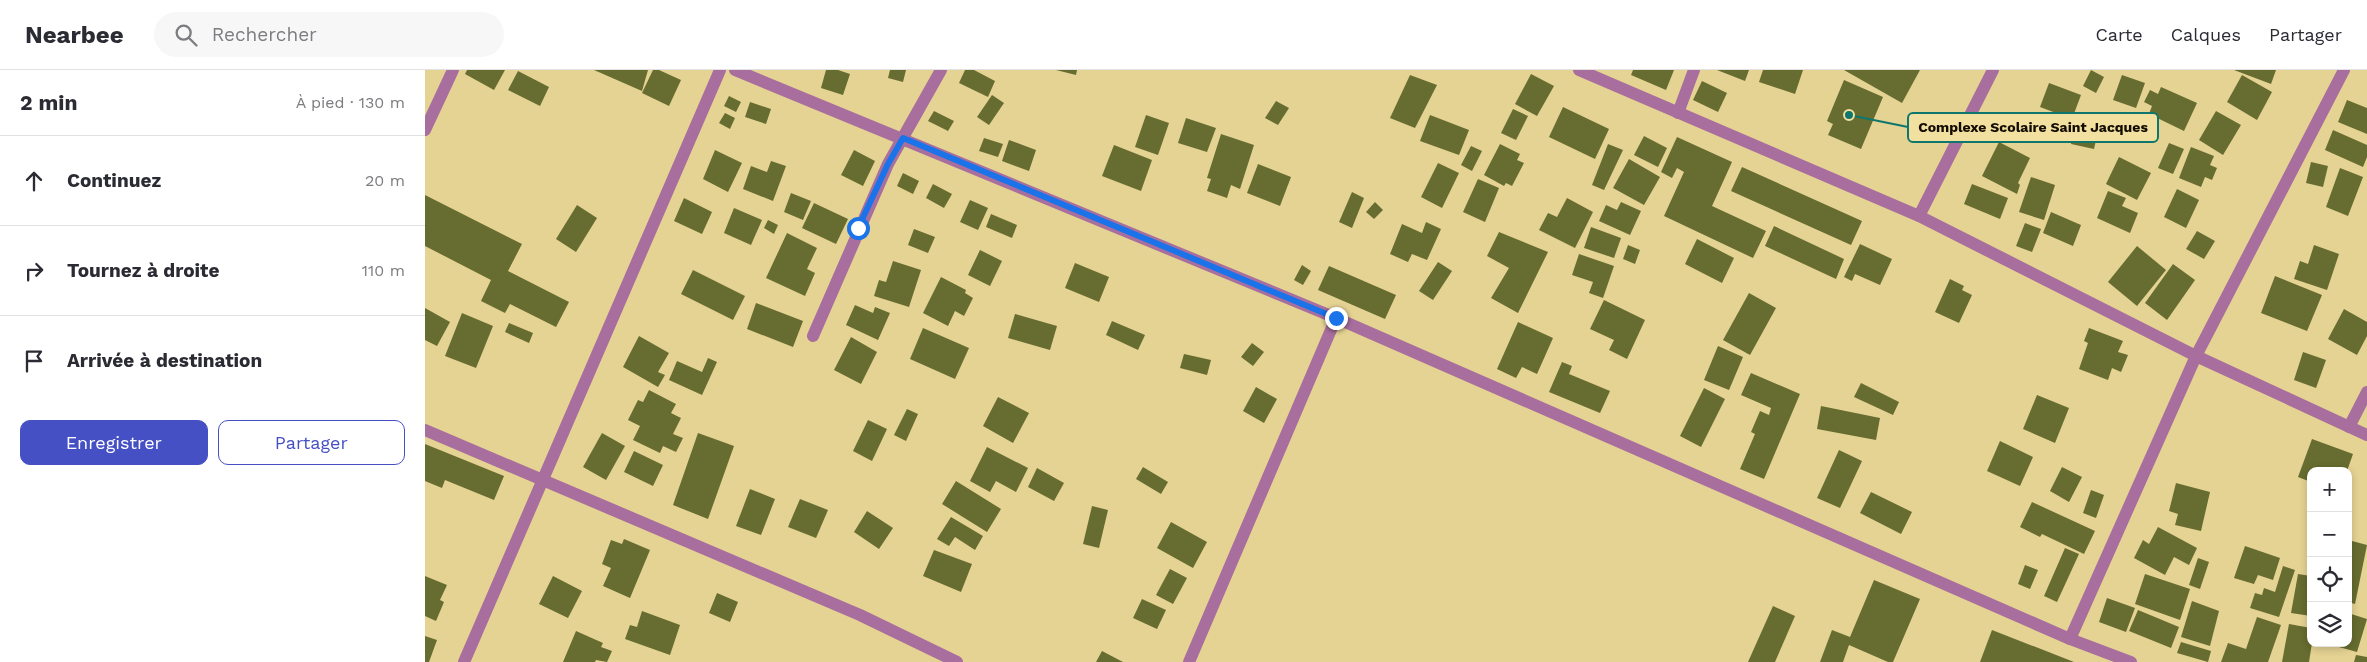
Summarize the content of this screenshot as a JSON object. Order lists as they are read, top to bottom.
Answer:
{
  "places": ["Complexe Scolaire Saint Jacques"],
  "page": {
    "header": "Nearbee",
    "search": "Rechercher",
    "nav": ["Carte", "Calques", "Partager"],
    "heading": ["2 min", "À pied · 130 m"],
    "list": [
      ["Continuez", "20 m"],
      ["Tournez à droite", "110 m"],
      "Arrivée à destination"
    ],
    "buttons": ["Enregistrer", "Partager"],
    "map_buttons": ["+", "−"]
  }
}
